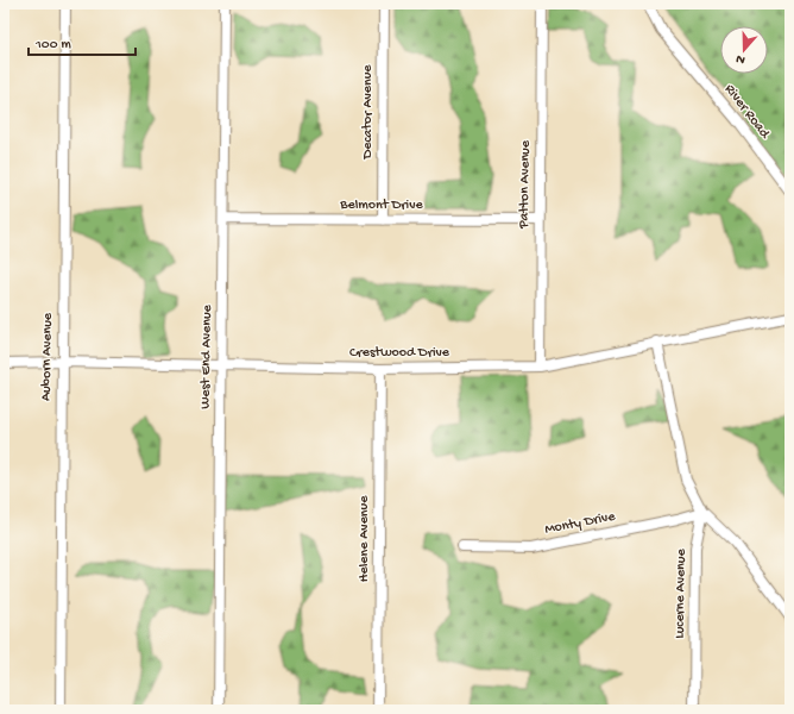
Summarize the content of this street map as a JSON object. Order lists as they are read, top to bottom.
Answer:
{
  "streets": {
    "street": [
      "Decator Avenue",
      "River Road",
      "Patton Avenue",
      "Belmont Drive",
      "Crestwood Drive",
      "Auborn Avenue",
      "West End Avenue",
      "Monty Drive",
      "Helene Avenue",
      "Lucerne Avenue"
    ]
  },
  "crossings": [
    ["Decator Avenue", "Belmont Drive"],
    ["Patton Avenue", "Belmont Drive"],
    ["Patton Avenue", "Crestwood Drive"],
    ["Belmont Drive", "West End Avenue"],
    ["Crestwood Drive", "Auborn Avenue"],
    ["Crestwood Drive", "West End Avenue"],
    ["Crestwood Drive", "Helene Avenue"],
    ["Monty Drive", "Lucerne Avenue"]
  ],
  "scale_bar": "100 m",
  "north": "bottom"
}
